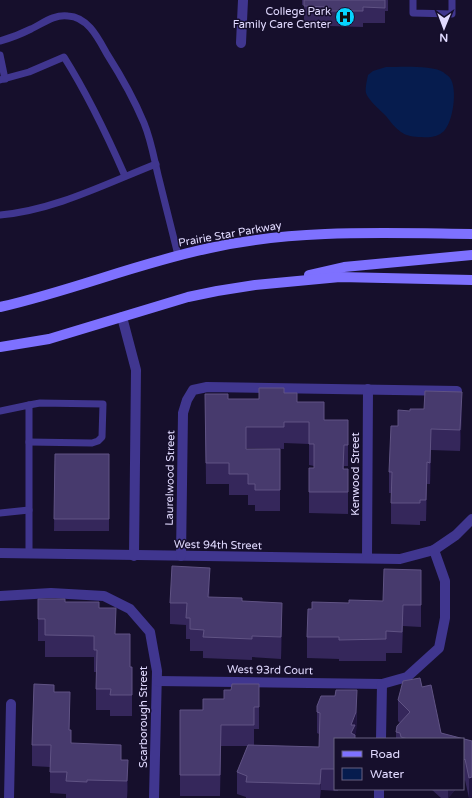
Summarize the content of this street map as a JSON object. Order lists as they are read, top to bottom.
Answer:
{
  "streets": {
    "main road": ["Prairie Star Parkway"],
    "street": [
      "Kenwood Street",
      "Laurelwood Street",
      "West 94th Street",
      "West 93rd Court",
      "Scarborough Street"
    ]
  },
  "crossings": [
    ["Kenwood Street", "Laurelwood Street"],
    ["Kenwood Street", "West 94th Street"],
    ["Laurelwood Street", "West 94th Street"],
    ["West 94th Street", "West 93rd Court"],
    ["West 93rd Court", "Scarborough Street"]
  ],
  "places": {
    "hospital": ["College Park Family Care Center"]
  },
  "legend": ["Road", "Water"],
  "north": "bottom"
}
